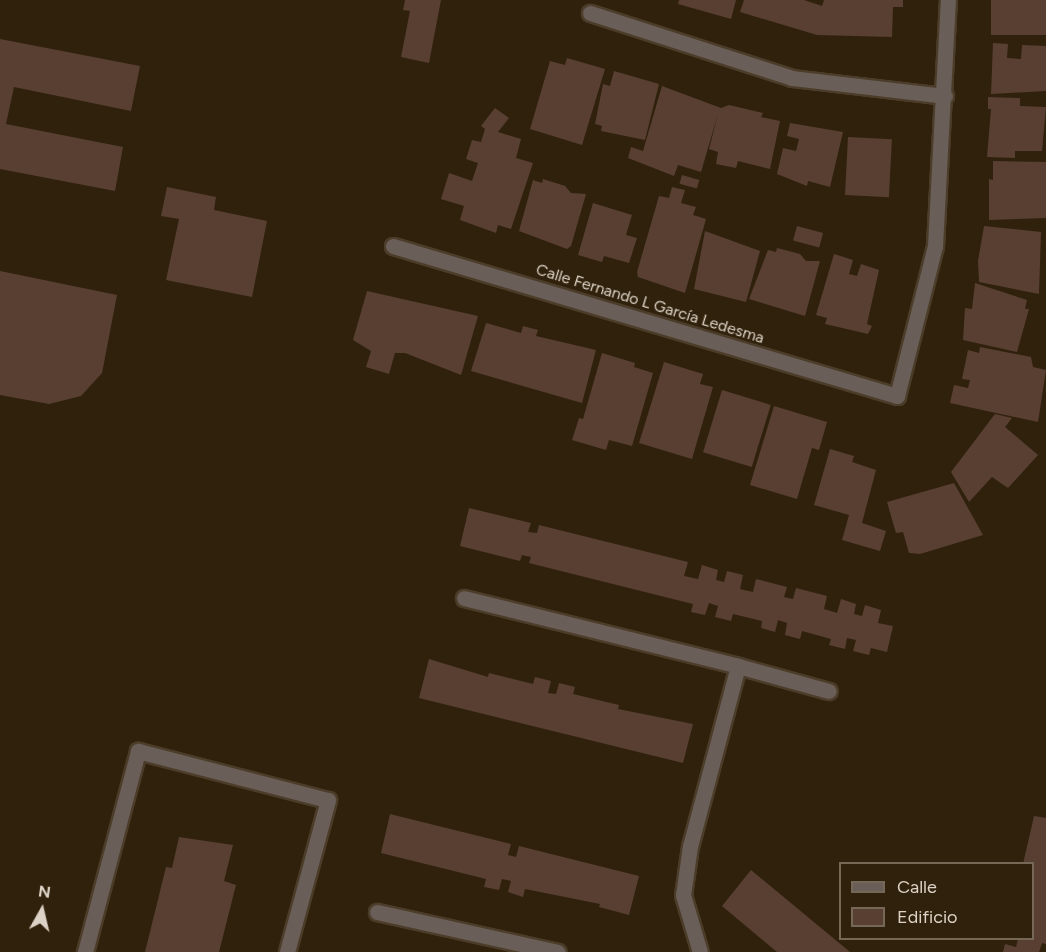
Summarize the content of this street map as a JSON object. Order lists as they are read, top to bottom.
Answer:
{
  "streets": {
    "street": ["Calle Fernando L García Ledesma"]
  },
  "legend": ["Calle", "Edificio"],
  "north": "top"
}
